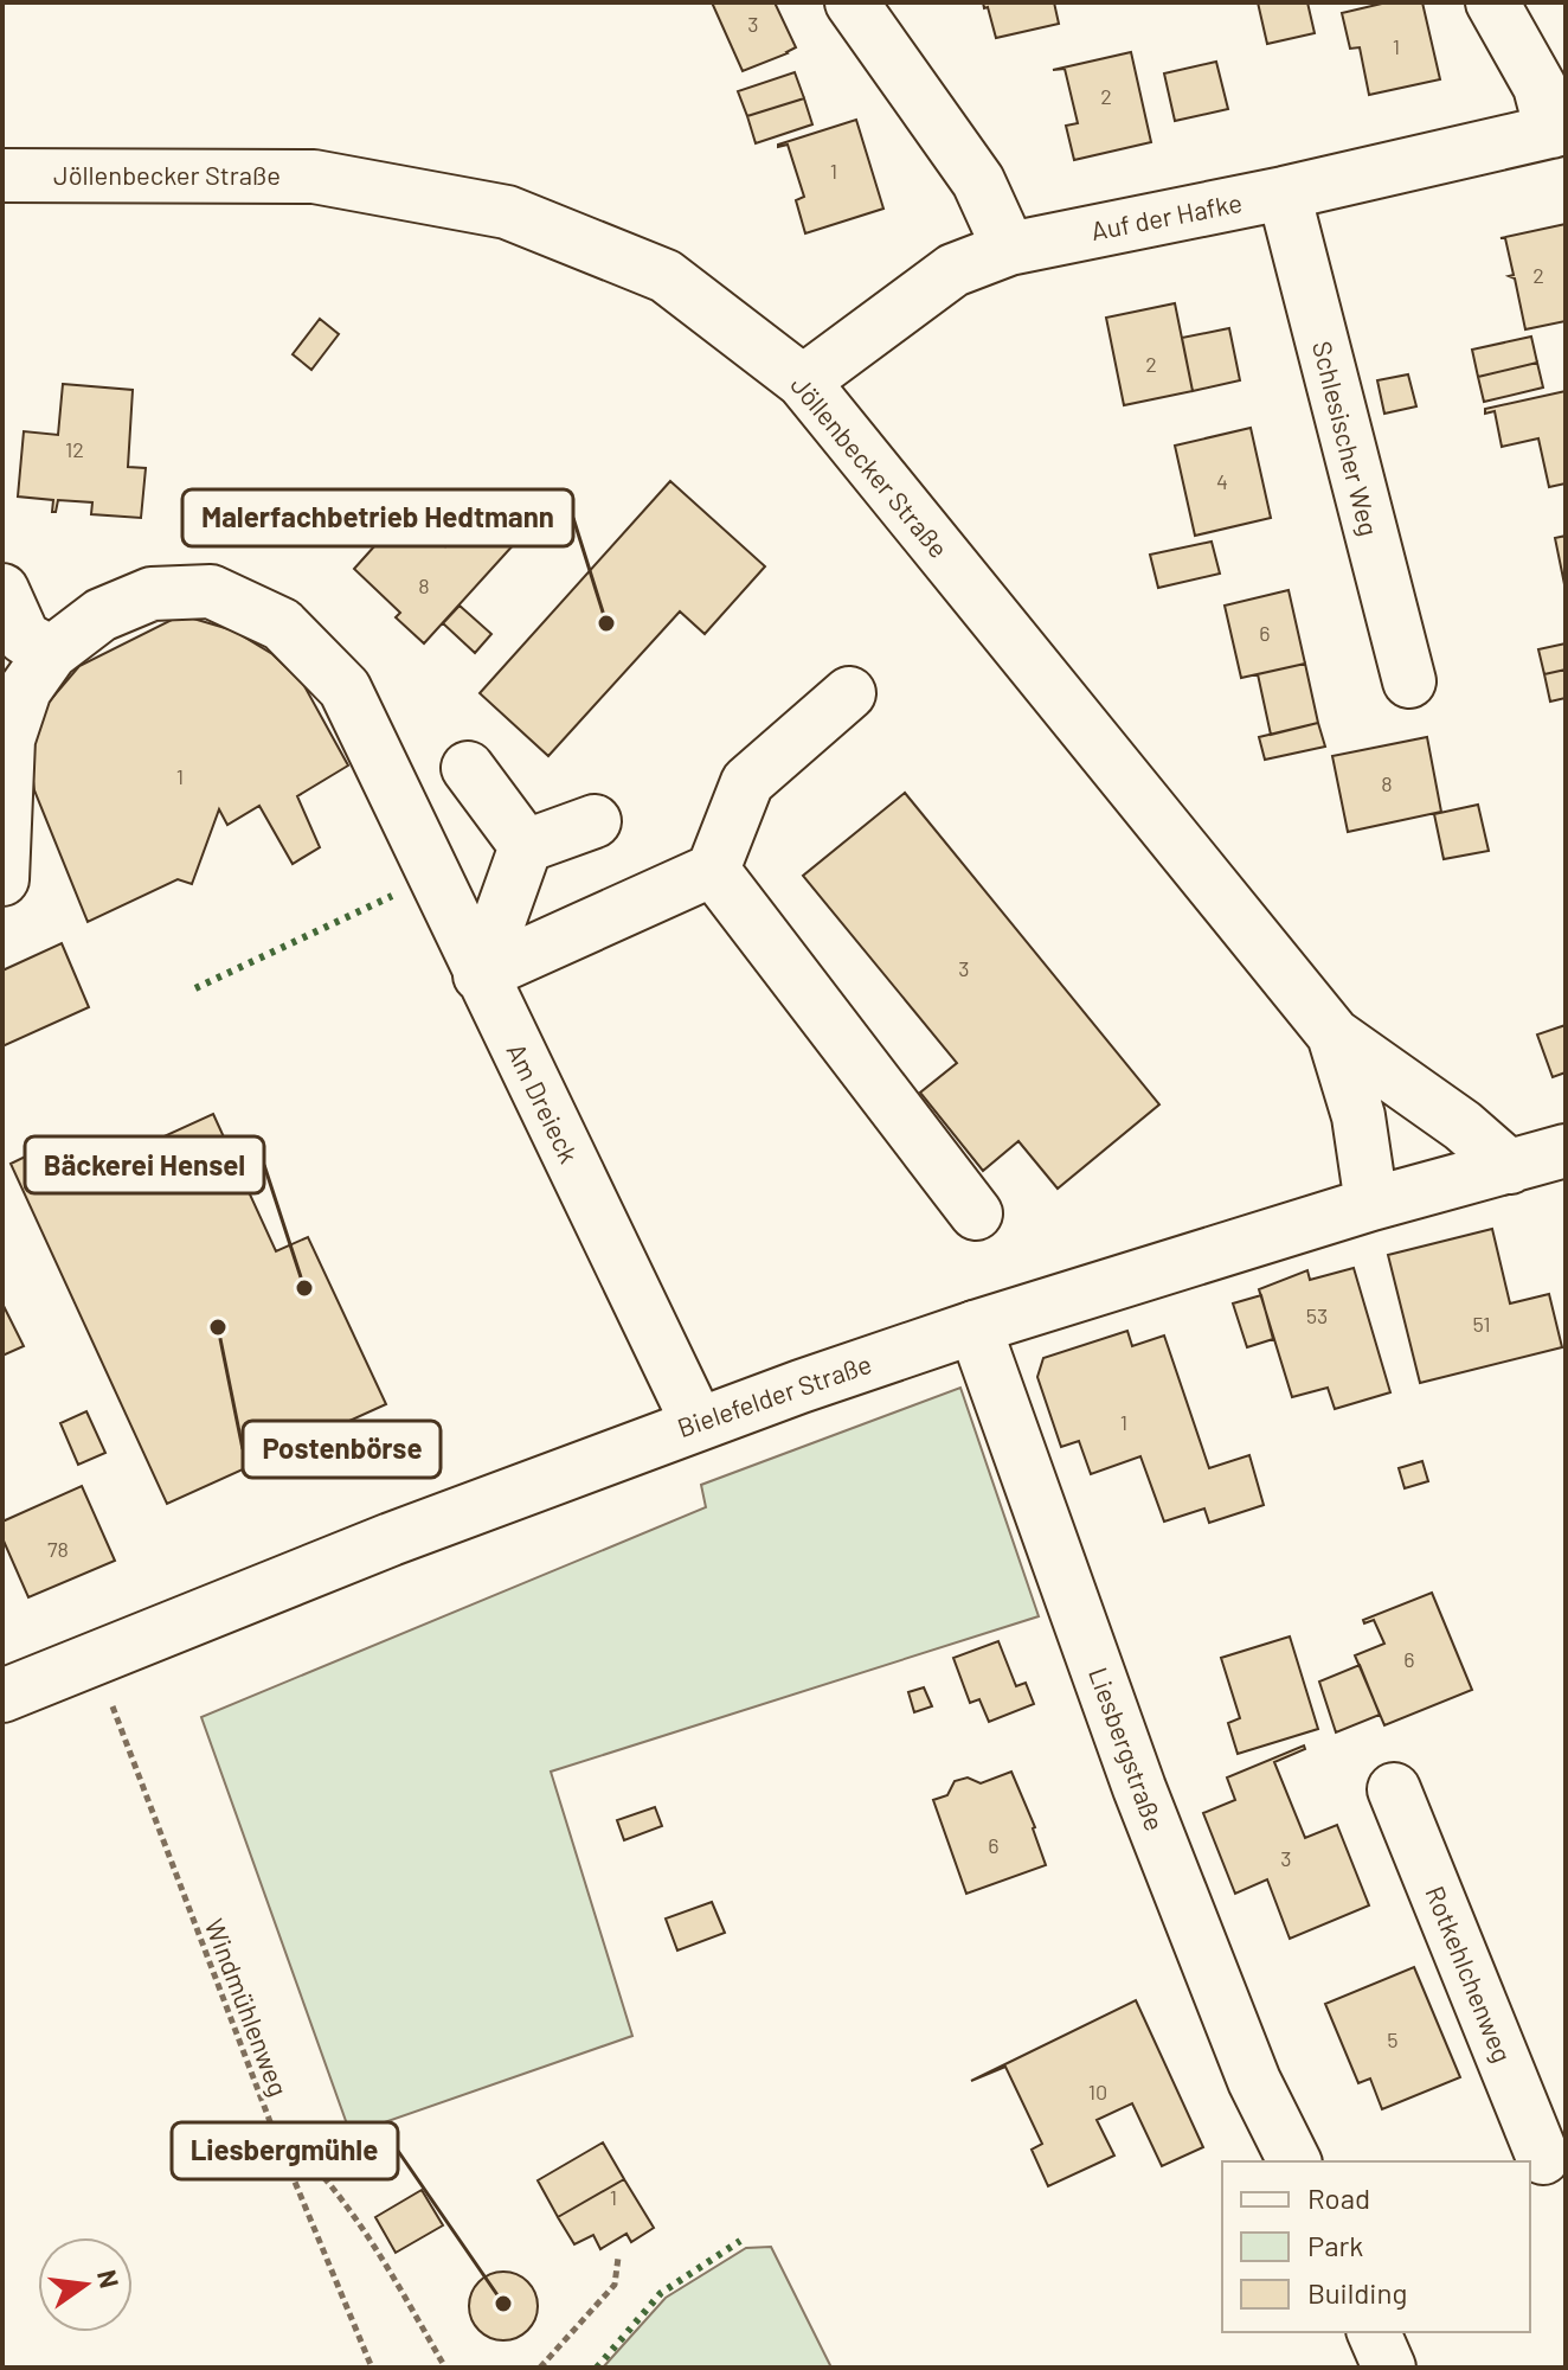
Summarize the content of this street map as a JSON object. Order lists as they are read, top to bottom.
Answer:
{
  "streets": {
    "street": [
      "Jöllenbecker Straße",
      "Auf der Hafke",
      "Schlesischer Weg",
      "Am Dreieck",
      "Bielefelder Straße",
      "Liesbergstraße",
      "Rotkehlchenweg"
    ],
    "path": ["Windmühlenweg"]
  },
  "crossings": [
    ["Jöllenbecker Straße", "Auf der Hafke"],
    ["Jöllenbecker Straße", "Bielefelder Straße"],
    ["Auf der Hafke", "Schlesischer Weg"],
    ["Am Dreieck", "Bielefelder Straße"],
    ["Bielefelder Straße", "Liesbergstraße"],
    ["Bielefelder Straße", "Windmühlenweg"]
  ],
  "places": [
    "Malerfachbetrieb Hedtmann",
    "Bäckerei Hensel",
    "Postenbörse",
    "Liesbergmühle"
  ],
  "house_numbers": [
    "3",
    "1",
    "2",
    "1",
    "2",
    "2",
    "12",
    "4",
    "8",
    "6",
    "1",
    "8",
    "3",
    "53",
    "51",
    "1",
    "78",
    "6",
    "6",
    "3",
    "5",
    "10",
    "1"
  ],
  "legend": ["Road", "Park", "Building"],
  "north": "right"
}
